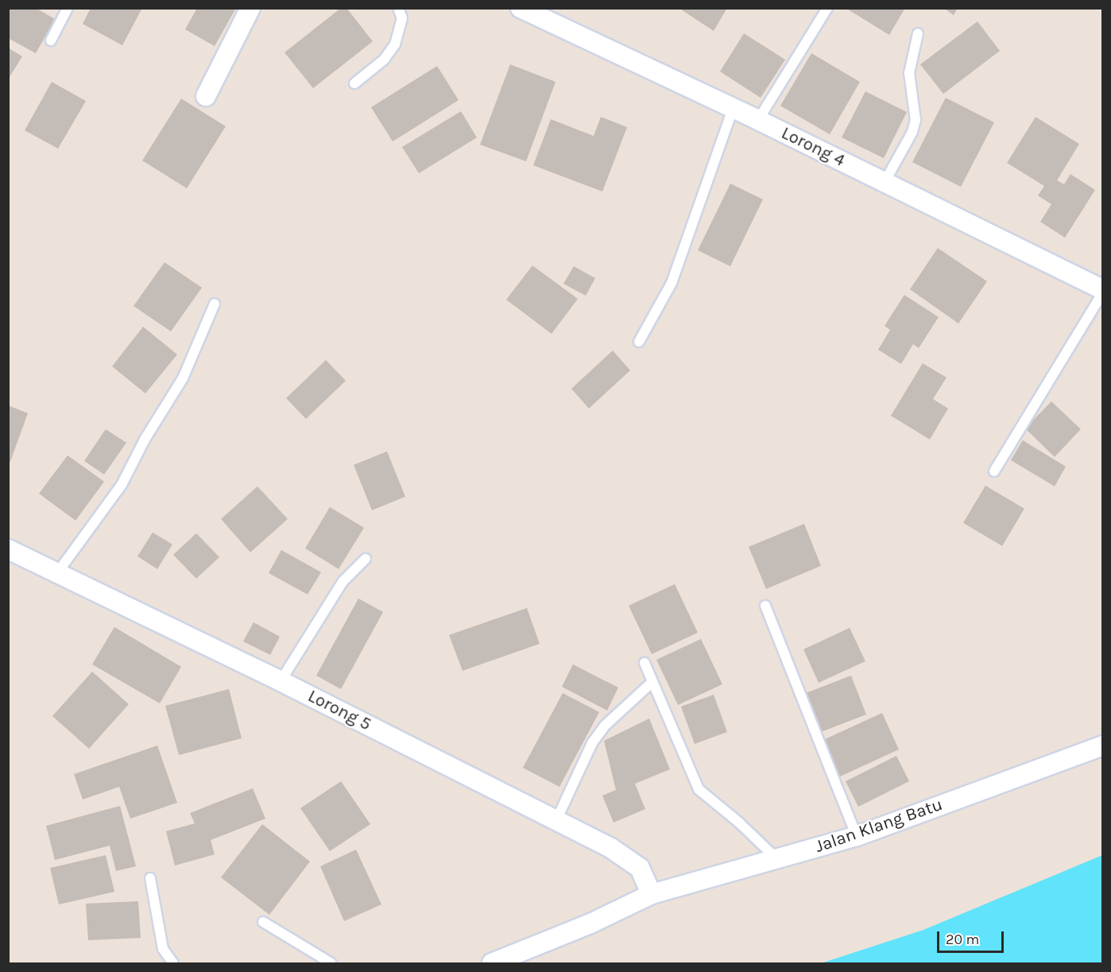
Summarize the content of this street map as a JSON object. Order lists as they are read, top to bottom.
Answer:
{
  "streets": {
    "street": ["Lorong 4", "Lorong 5", "Jalan Klang Batu"]
  },
  "crossings": [
    ["Lorong 5", "Jalan Klang Batu"]
  ],
  "scale_bar": "20 m"
}
